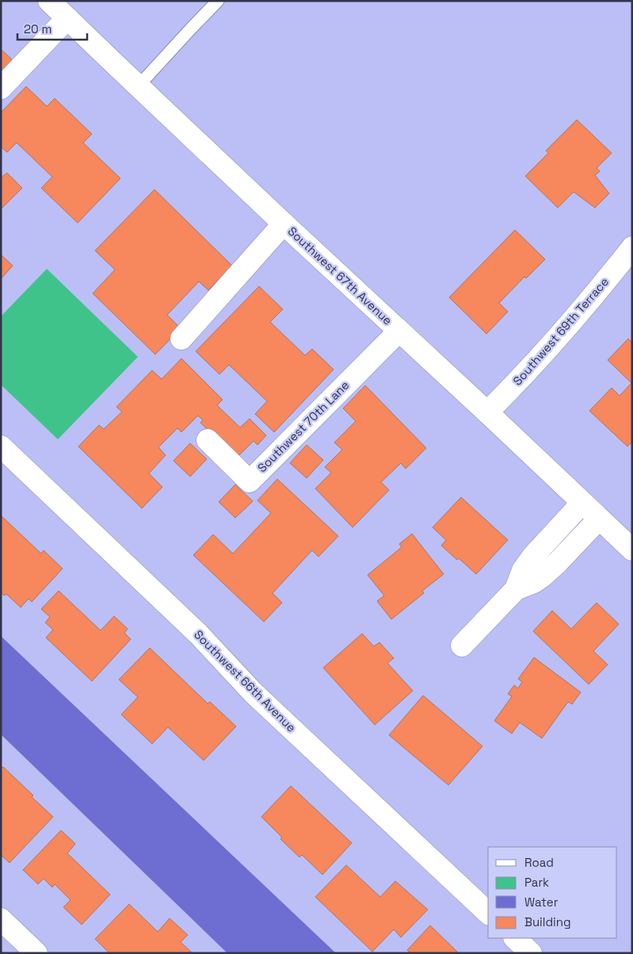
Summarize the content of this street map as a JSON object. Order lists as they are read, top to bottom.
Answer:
{
  "streets": {
    "street": [
      "Southwest 67th Avenue",
      "Southwest 69th Terrace",
      "Southwest 70th Lane",
      "Southwest 66th Avenue"
    ]
  },
  "crossings": [
    ["Southwest 67th Avenue", "Southwest 69th Terrace"],
    ["Southwest 67th Avenue", "Southwest 70th Lane"]
  ],
  "legend": [
    "Road",
    "Park",
    "Water",
    "Building"
  ],
  "scale_bar": "20 m"
}
